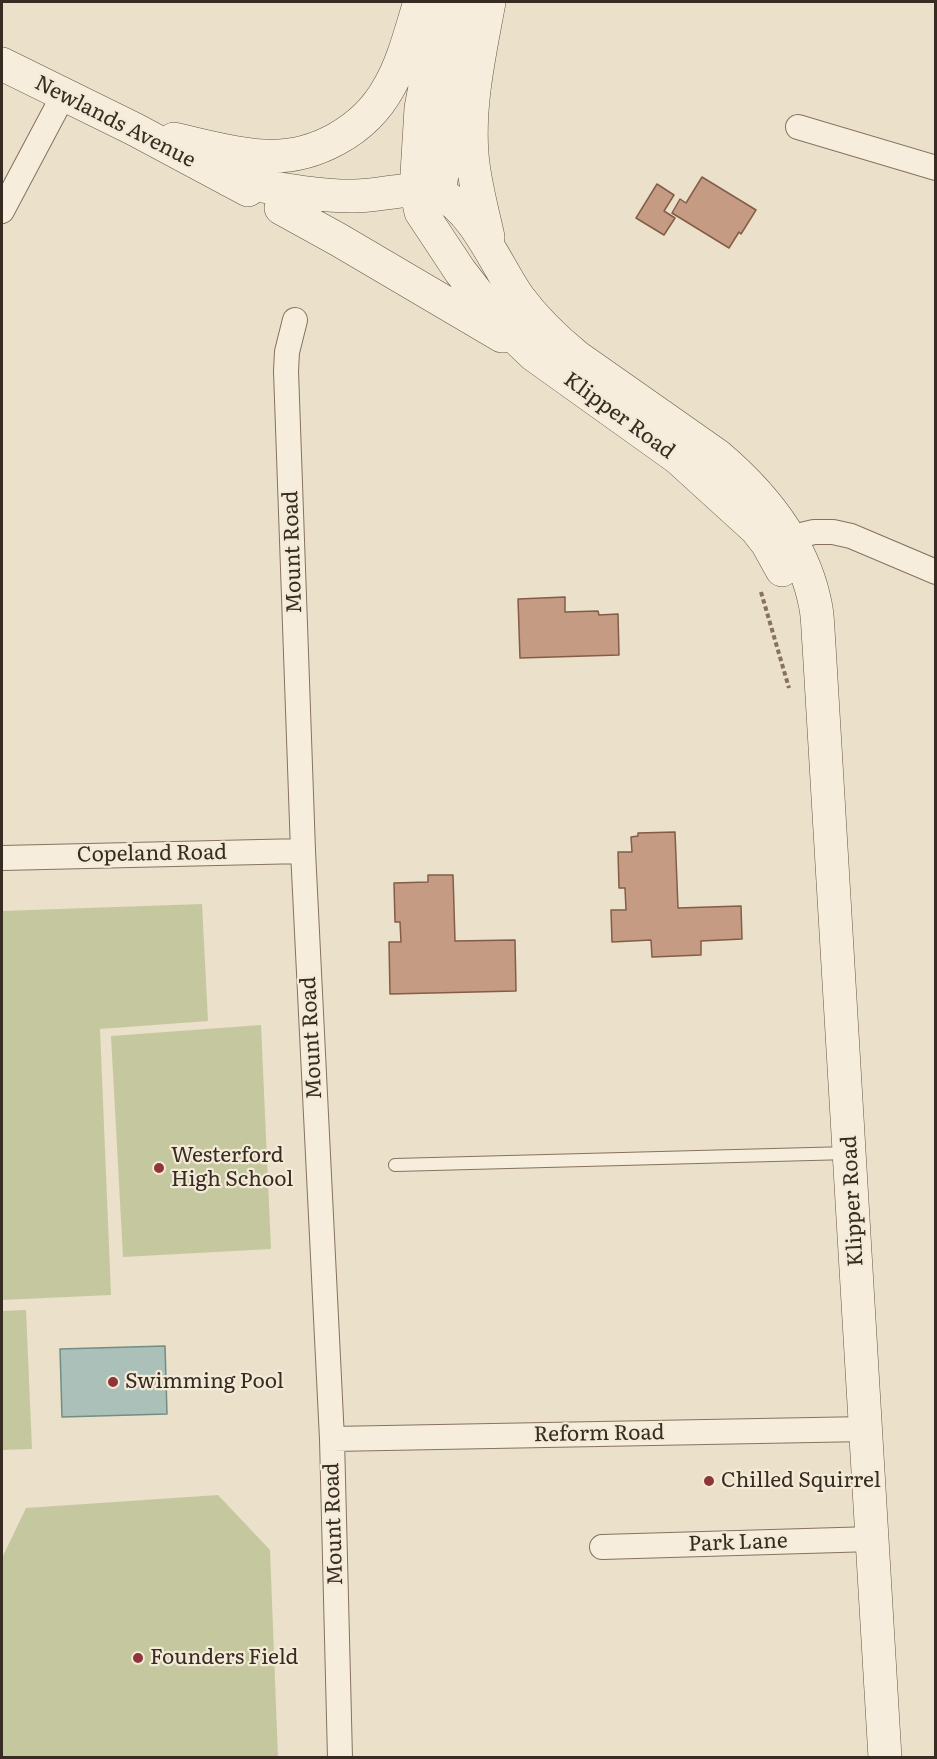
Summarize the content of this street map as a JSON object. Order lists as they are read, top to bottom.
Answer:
{
  "streets": {
    "main road": ["Newlands Avenue", "Klipper Road"],
    "street": [
      "Mount Road",
      "Copeland Road",
      "Reform Road",
      "Park Lane"
    ]
  },
  "crossings": [
    ["Newlands Avenue", "Klipper Road"],
    ["Klipper Road", "Reform Road"],
    ["Klipper Road", "Park Lane"],
    ["Mount Road", "Copeland Road"],
    ["Mount Road", "Reform Road"]
  ],
  "places": [
    "Westerford High School",
    "Swimming Pool",
    "Chilled Squirrel",
    "Founders Field"
  ]
}
